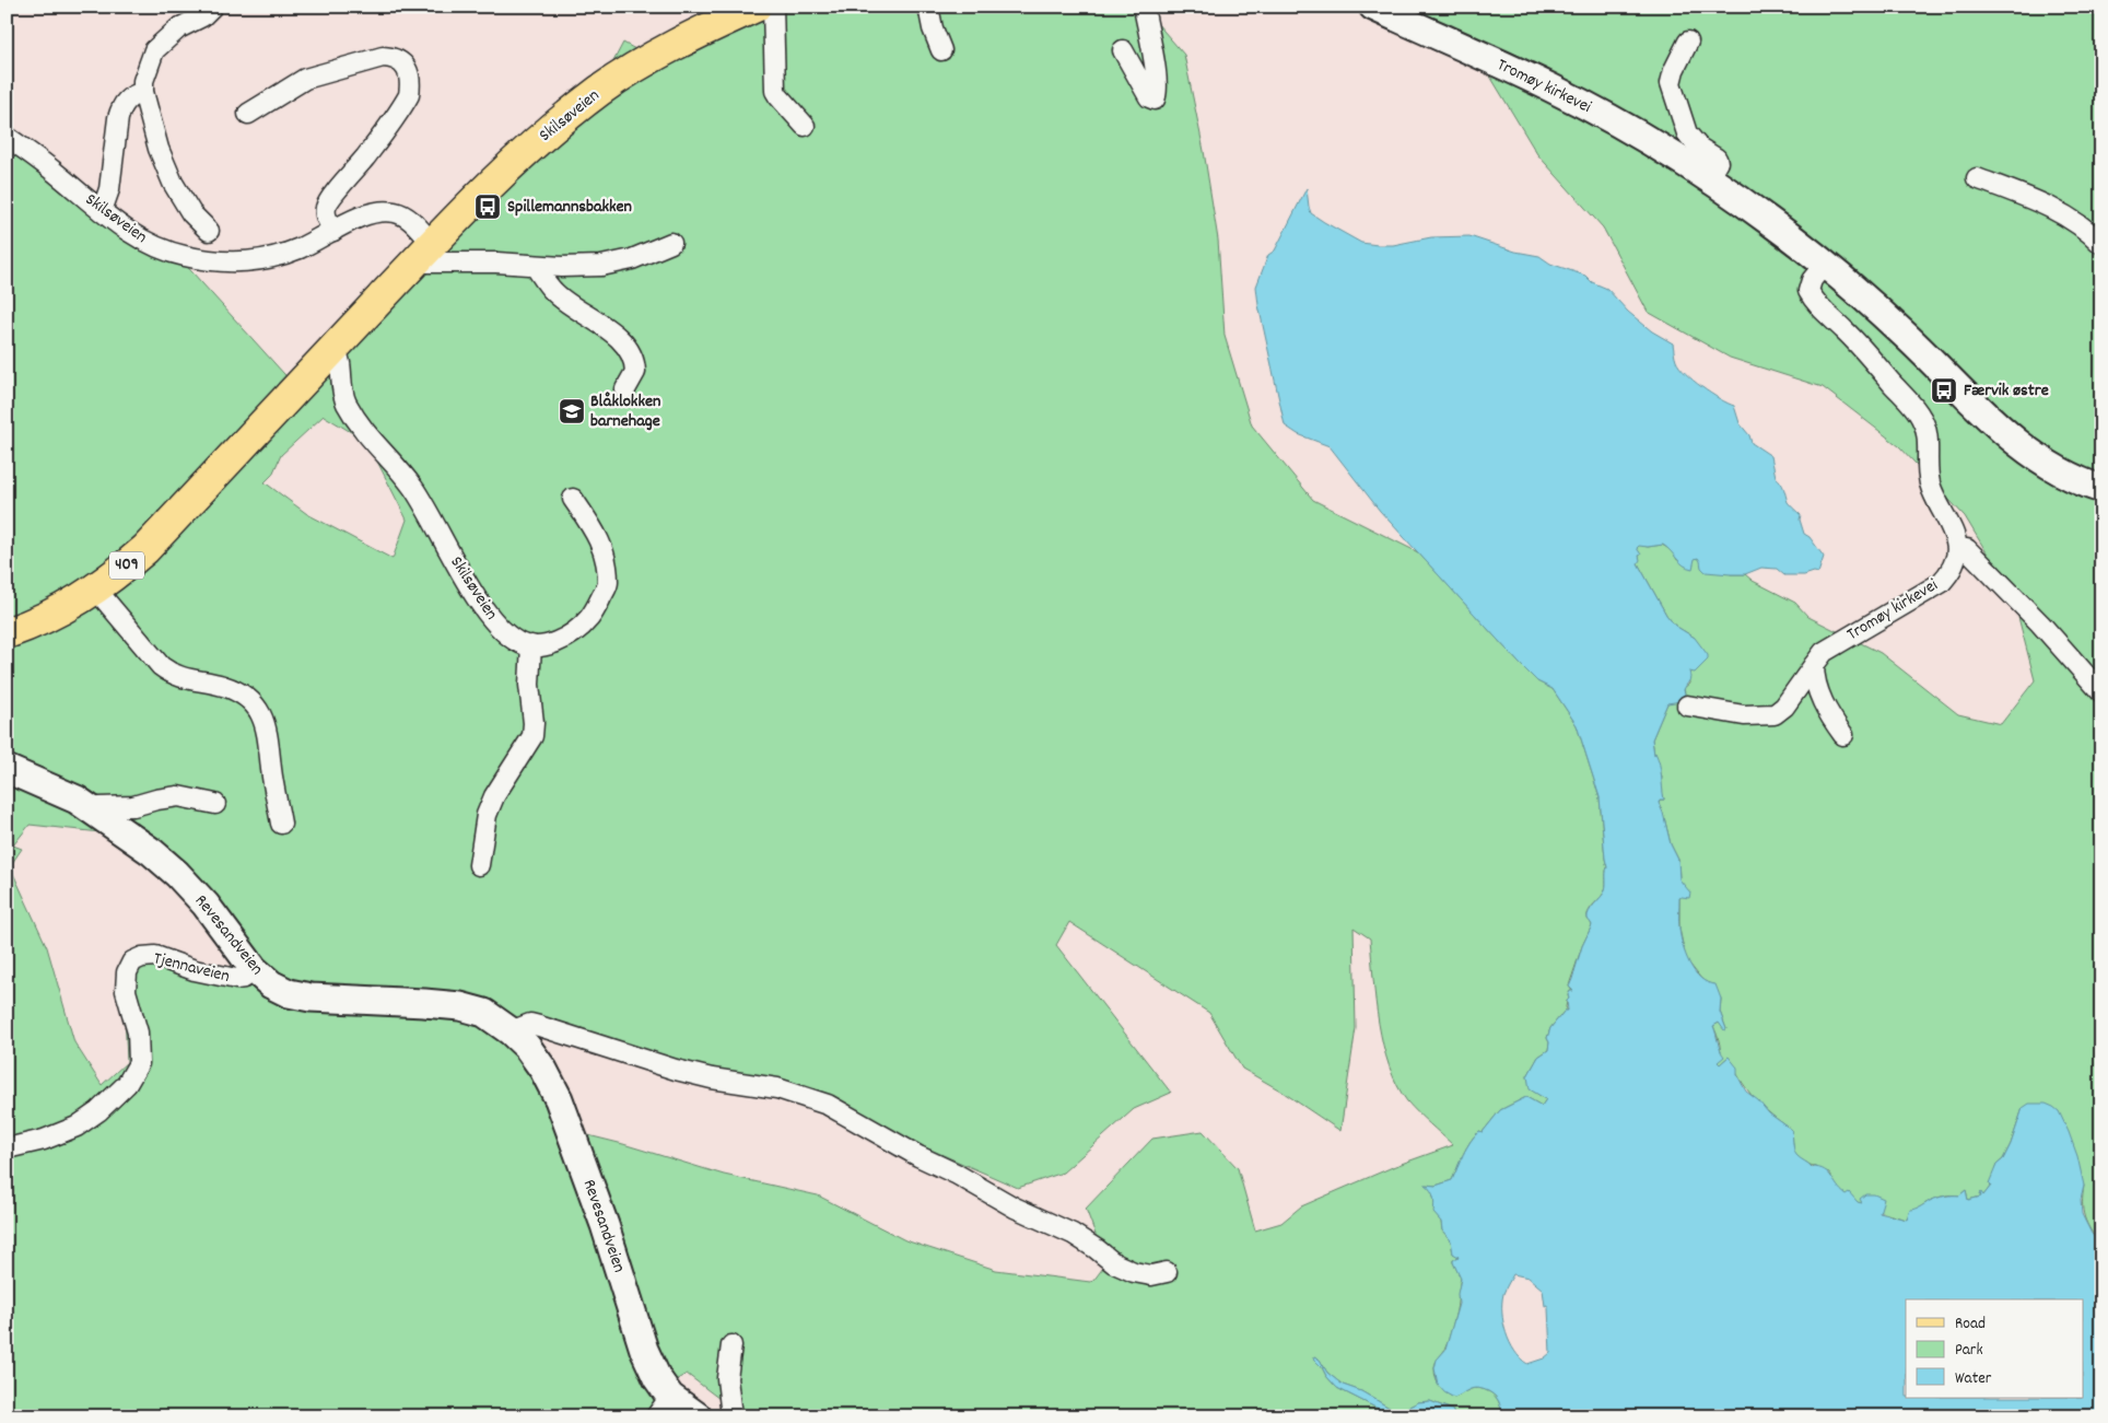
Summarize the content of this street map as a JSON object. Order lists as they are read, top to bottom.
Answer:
{
  "streets": {
    "main road": [
      "Tromøy kirkevei",
      "Skilsøveien",
      "409",
      "Revesandveien"
    ],
    "street": ["Tjennaveien"]
  },
  "crossings": [
    ["Revesandveien", "Tjennaveien"]
  ],
  "places": {
    "bus stop": ["Spillemannsbakken", "Færvik østre"],
    "school or university": ["Blåklokken barnehage"]
  },
  "legend": ["Road", "Park", "Water"]
}
